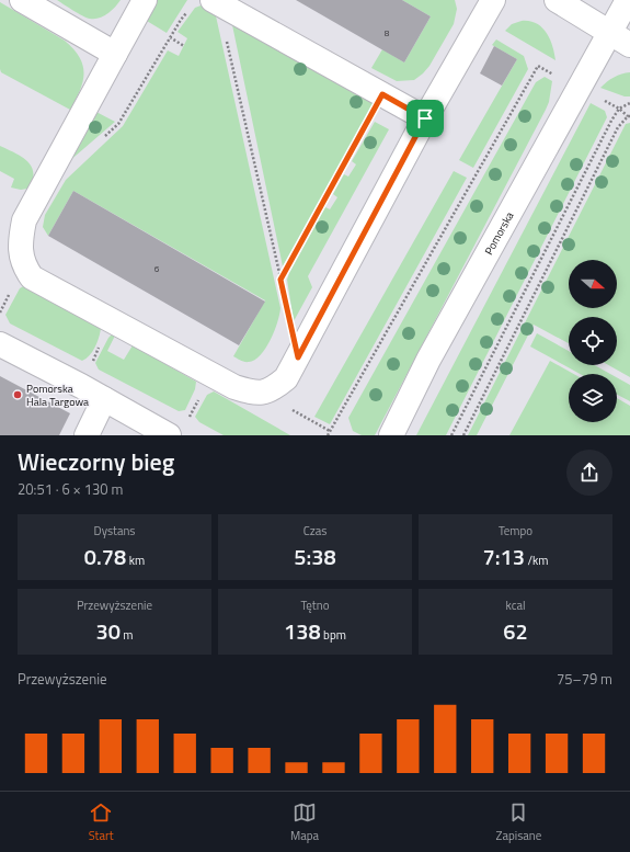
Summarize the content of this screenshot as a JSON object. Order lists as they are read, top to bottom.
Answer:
{
  "streets": {
    "street": ["Pomorska"]
  },
  "places": ["Pomorska Hala Targowa"],
  "house_numbers": ["8", "6"],
  "north": "right",
  "page": {
    "heading": ["Wieczorny bieg", "20:51 · 6 × 130 m"],
    "stats": [
      ["Dystans", "0.78 km"],
      ["Czas", "5:38"],
      ["Tempo", "7:13 /km"],
      ["Przewyższenie", "30 m"],
      ["Tętno", "138 bpm"],
      ["kcal", "62"]
    ],
    "chart": ["Przewyższenie", "75–79 m"],
    "tabs": ["Start", "Mapa", "Zapisane"]
  }
}
